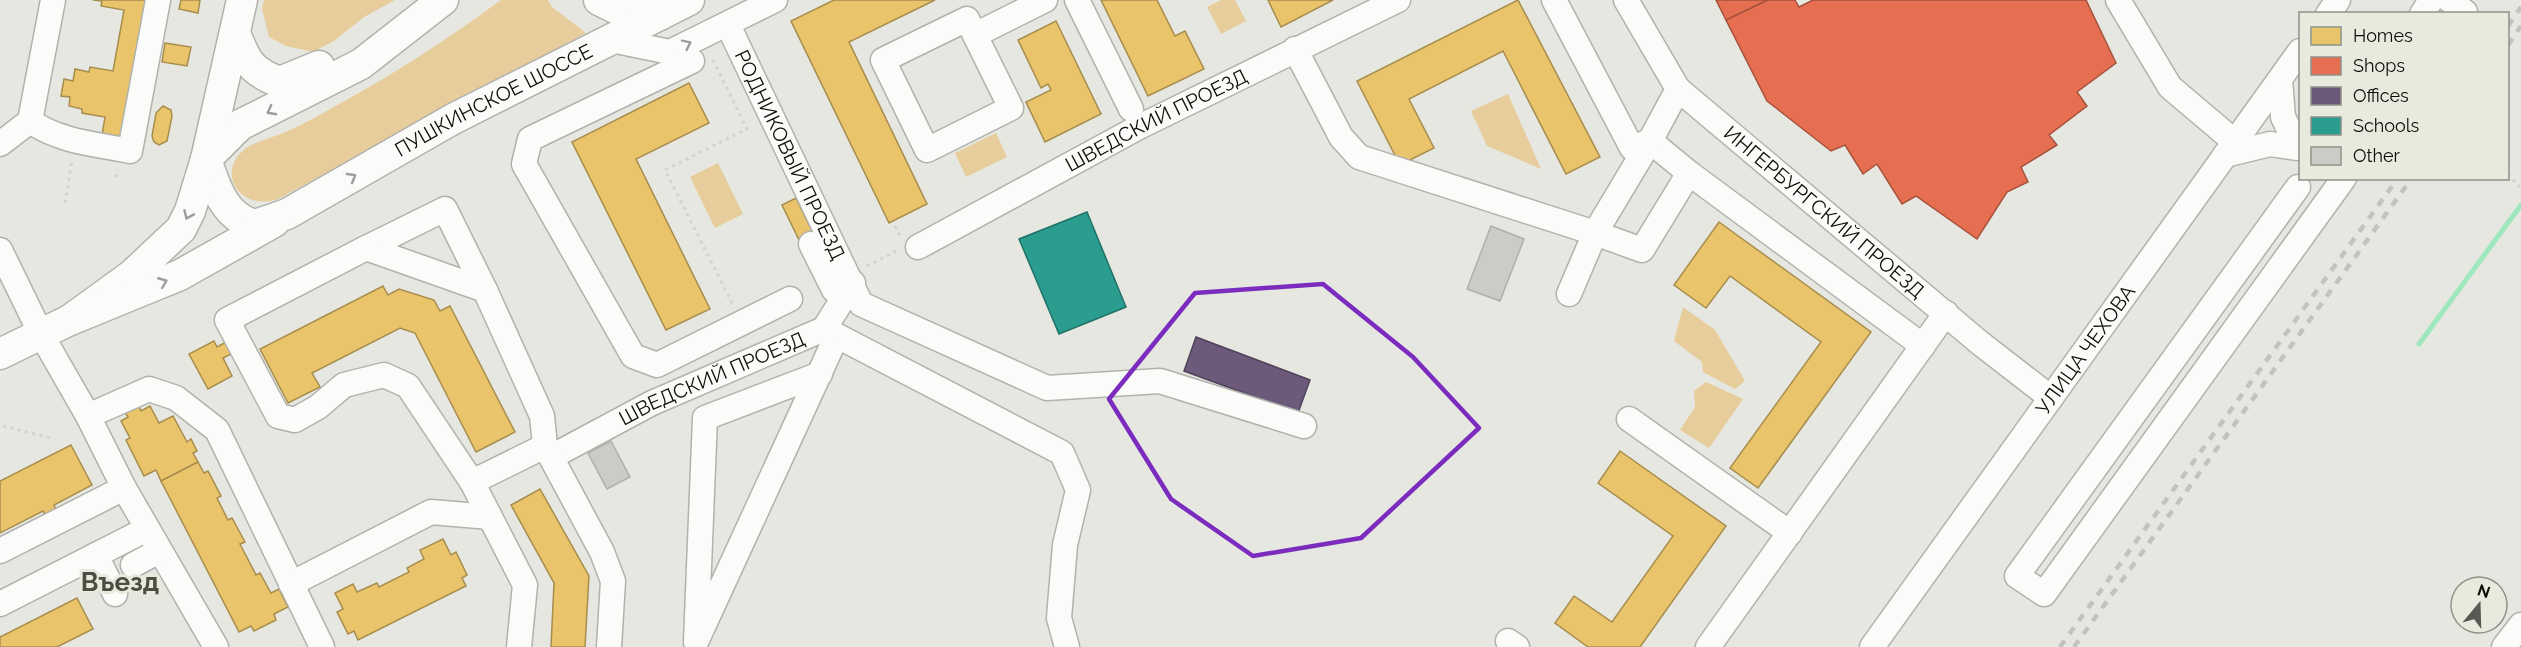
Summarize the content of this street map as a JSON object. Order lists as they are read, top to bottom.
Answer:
{
  "streets": {
    "main road": ["ПУШКИНСКОЕ ШОССЕ"],
    "street": [
      "ШВЕДСКИЙ ПРОЕЗД",
      "РОДНИКОВЫЙ ПРОЕЗД",
      "ИНГЕРБУРГСКИЙ ПРОЕЗД",
      "УЛИЦА ЧЕХОВА"
    ]
  },
  "crossings": [
    ["ШВЕДСКИЙ ПРОЕЗД", "РОДНИКОВЫЙ ПРОЕЗД"],
    ["ИНГЕРБУРГСКИЙ ПРОЕЗД", "УЛИЦА ЧЕХОВА"]
  ],
  "districts": ["Въезд"],
  "legend": [
    "Homes",
    "Shops",
    "Offices",
    "Schools",
    "Other"
  ],
  "north": "top"
}
